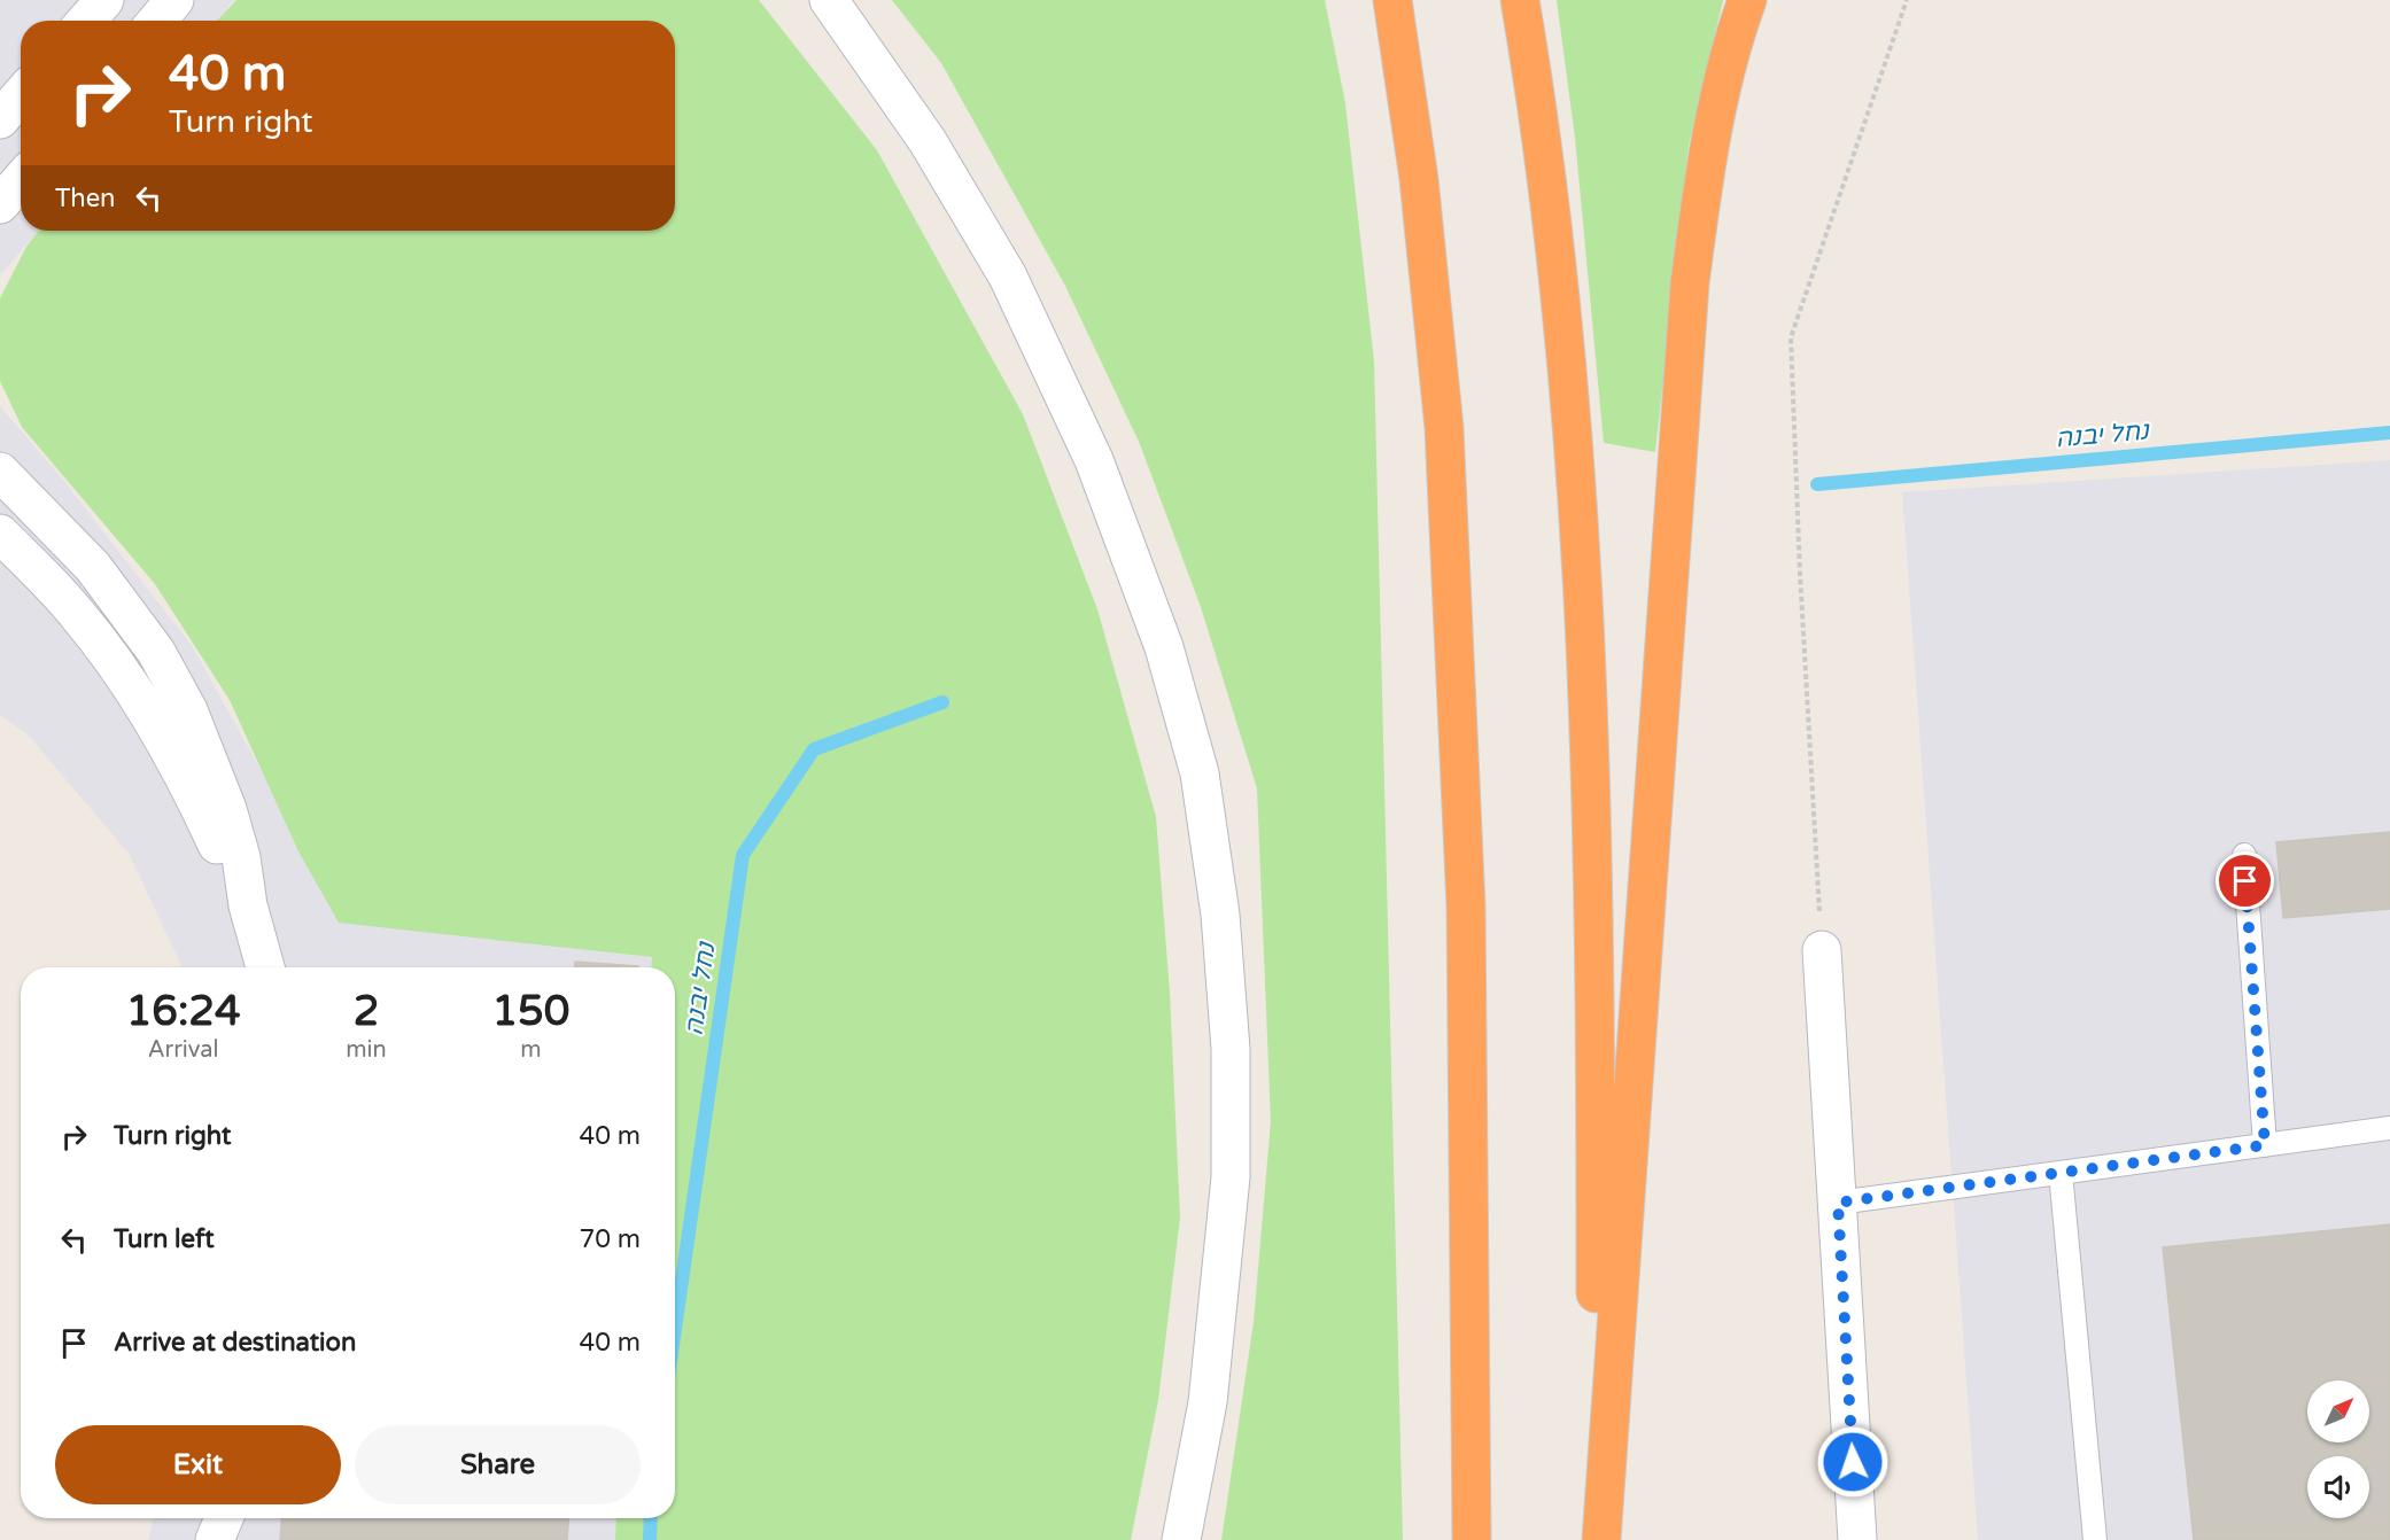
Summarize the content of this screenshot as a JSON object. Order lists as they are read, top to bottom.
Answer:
{
  "water": ["נחל יבנה"],
  "north": "top right",
  "page": {
    "turn": ["40 m", "Turn right"],
    "then": "Then",
    "eta": [
      "16:24",
      "Arrival",
      "2",
      "min",
      "150",
      "m"
    ],
    "list": [
      {
        "name": "Turn right",
        "value": "40 m"
      },
      {
        "name": "Turn left",
        "value": "70 m"
      },
      {
        "name": "Arrive at destination",
        "value": "40 m"
      }
    ],
    "buttons": ["Exit", "Share"]
  }
}
